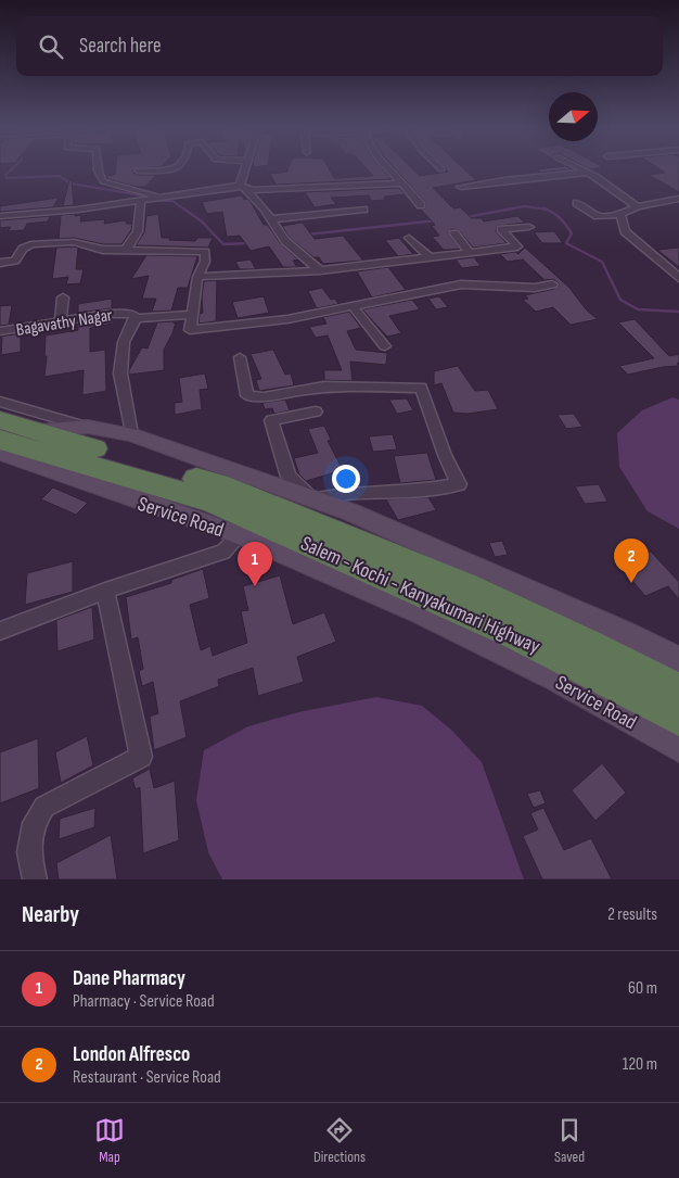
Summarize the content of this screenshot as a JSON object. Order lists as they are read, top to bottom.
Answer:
{
  "streets": {
    "highway": ["Salem - Kochi - Kanyakumari Highway"],
    "street": ["Bagavathy Nagar", "Service Road"]
  },
  "north": "right",
  "page": {
    "search": "Search here",
    "pins": ["2", "1"],
    "heading": ["Nearby", "2 results"],
    "list": [
      {
        "mark": "1",
        "name": "Dane Pharmacy",
        "note": "Pharmacy · Service Road",
        "value": "60 m"
      },
      {
        "mark": "2",
        "name": "London Alfresco",
        "note": "Restaurant · Service Road",
        "value": "120 m"
      }
    ],
    "nav": ["Map", "Directions", "Saved"]
  }
}
